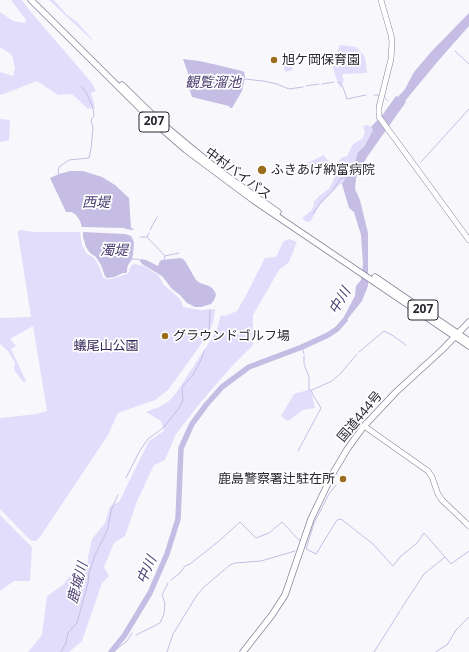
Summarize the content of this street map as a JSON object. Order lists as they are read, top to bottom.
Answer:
{
  "streets": {
    "highway": ["207", "中村バイパス", "国道444号"]
  },
  "crossings": [
    ["207", "中村バイパス"],
    ["207", "国道444号"],
    ["中村バイパス", "国道444号"]
  ],
  "water": [
    "観覧溜池",
    "西堤",
    "濁堤",
    "中川",
    "鹿城川"
  ],
  "parks": ["蟻尾山公園"],
  "places": [
    "旭ケ岡保育園",
    "ふきあげ納富病院",
    "グラウンドゴルフ場",
    "鹿島警察署辻駐在所"
  ]
}
